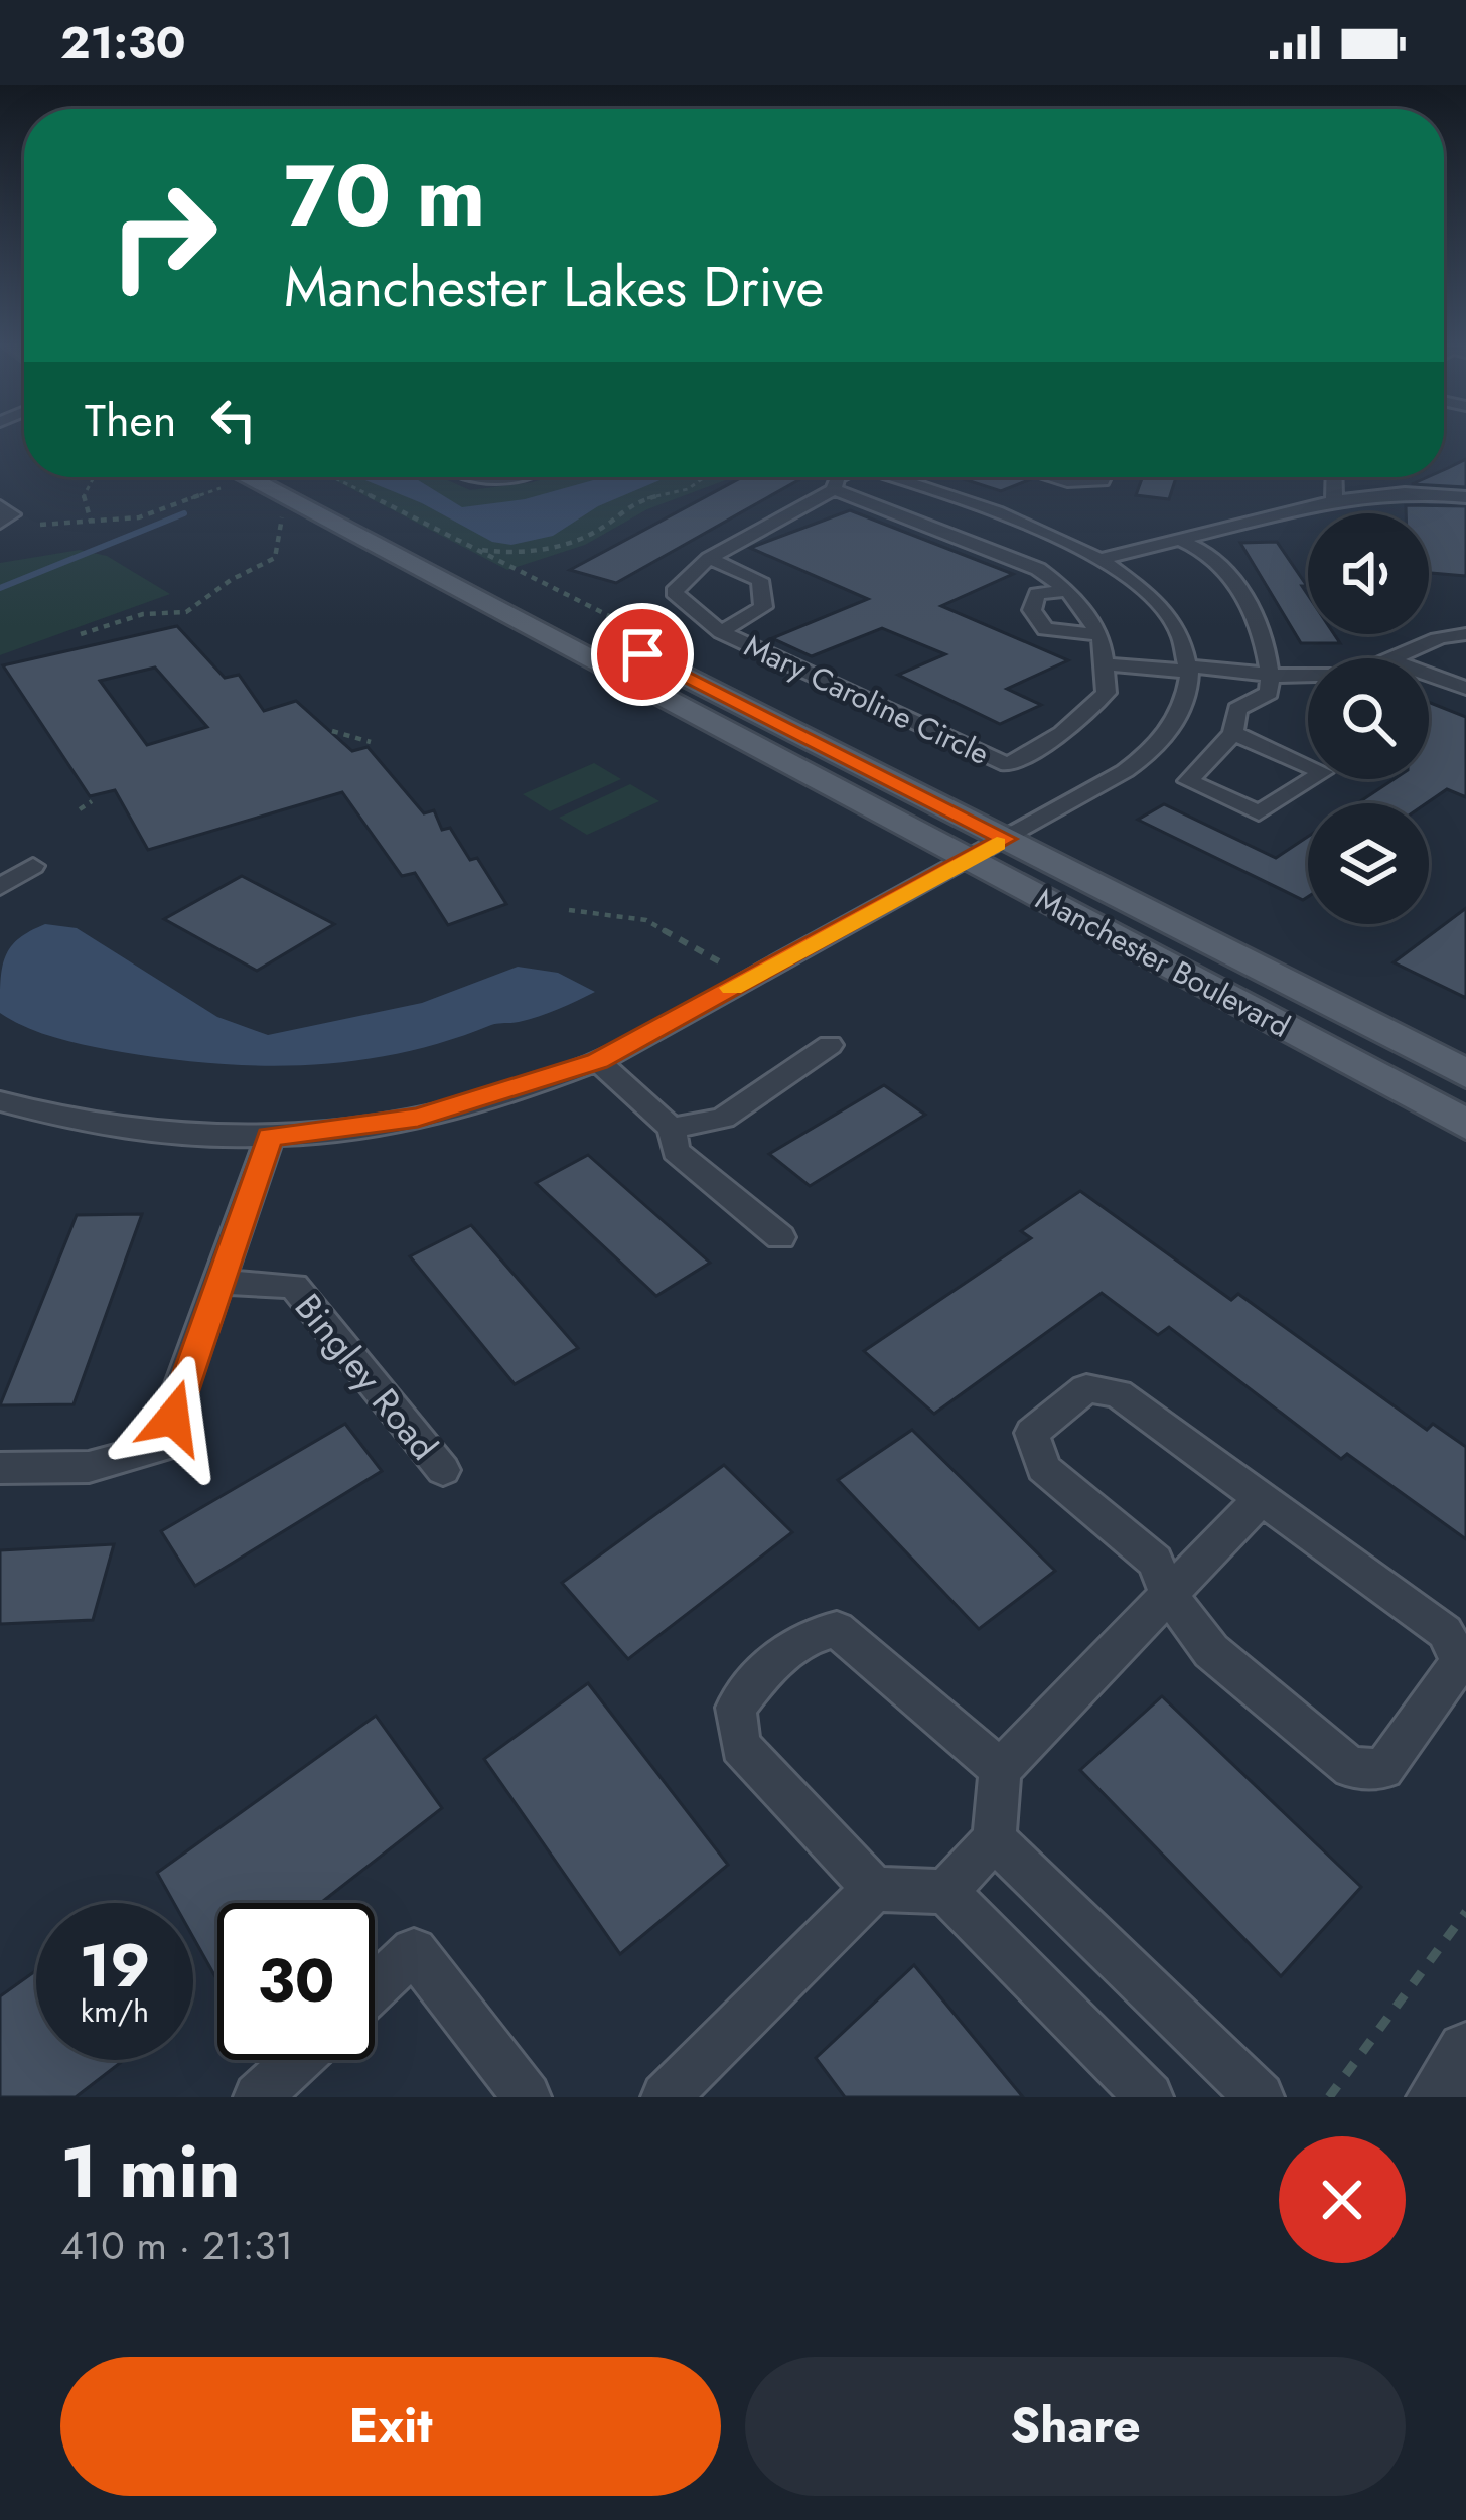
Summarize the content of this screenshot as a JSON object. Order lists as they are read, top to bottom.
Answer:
{
  "streets": {
    "main road": ["Manchester Boulevard"],
    "street": ["Mary Caroline Circle", "Bingley Road"]
  },
  "page": {
    "status": "21:30",
    "turn": ["70 m", "Manchester Lakes Drive"],
    "then": "Then",
    "speed": "19 km/h",
    "limit": "30",
    "heading": ["1 min", "410 m · 21:31"],
    "buttons": ["Exit", "Share"]
  }
}
